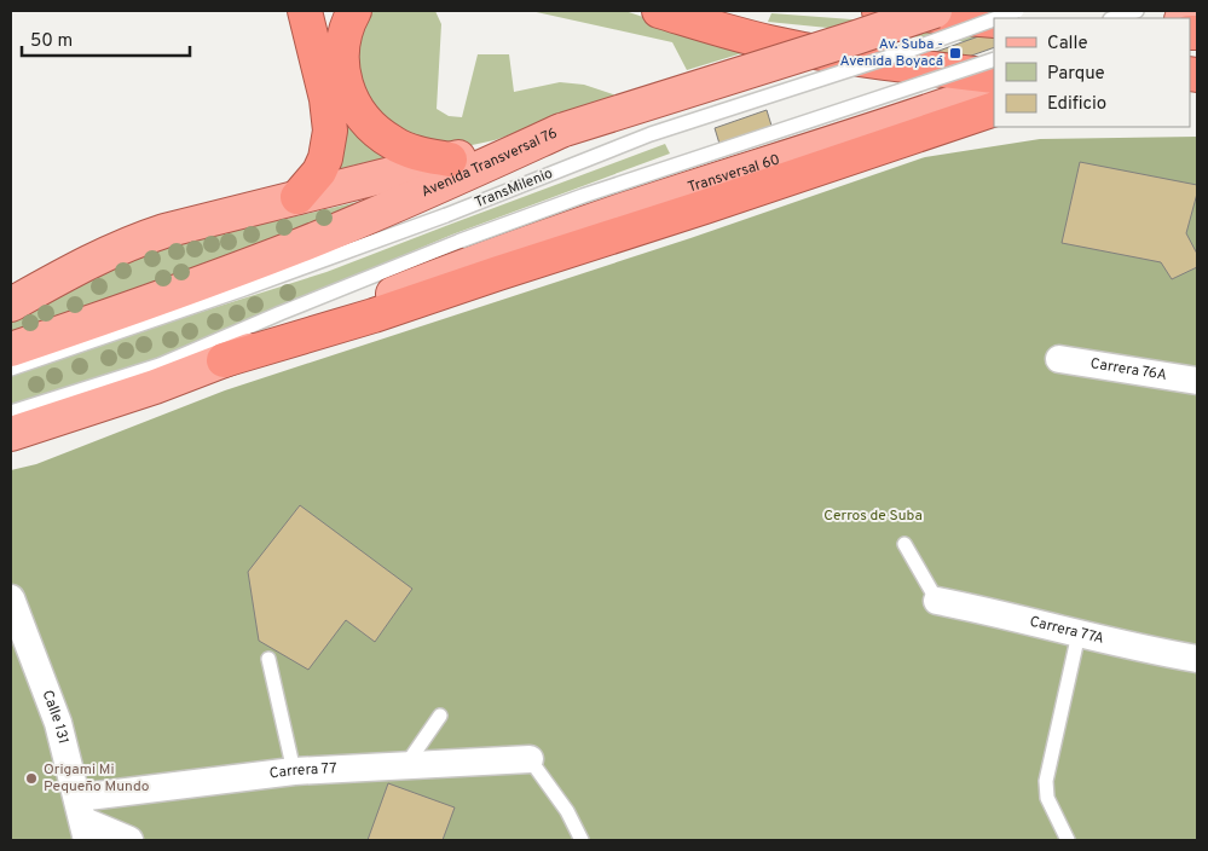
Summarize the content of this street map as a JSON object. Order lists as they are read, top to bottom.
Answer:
{
  "streets": {
    "main road": ["Avenida Transversal 76", "Transversal 60"],
    "street": [
      "Carrera 76A",
      "Carrera 77A",
      "Calle 131",
      "Carrera 77"
    ],
    "lane": ["TransMilenio"]
  },
  "crossings": [
    ["Transversal 60", "TransMilenio"],
    ["Calle 131", "Carrera 77"]
  ],
  "parks": ["Cerros de Suba"],
  "places": {
    "transit": ["Av. Suba - Avenida Boyacá"],
    "other": ["Origami Mi Pequeño Mundo"]
  },
  "legend": ["Calle", "Parque", "Edificio"],
  "scale_bar": "50 m"
}
